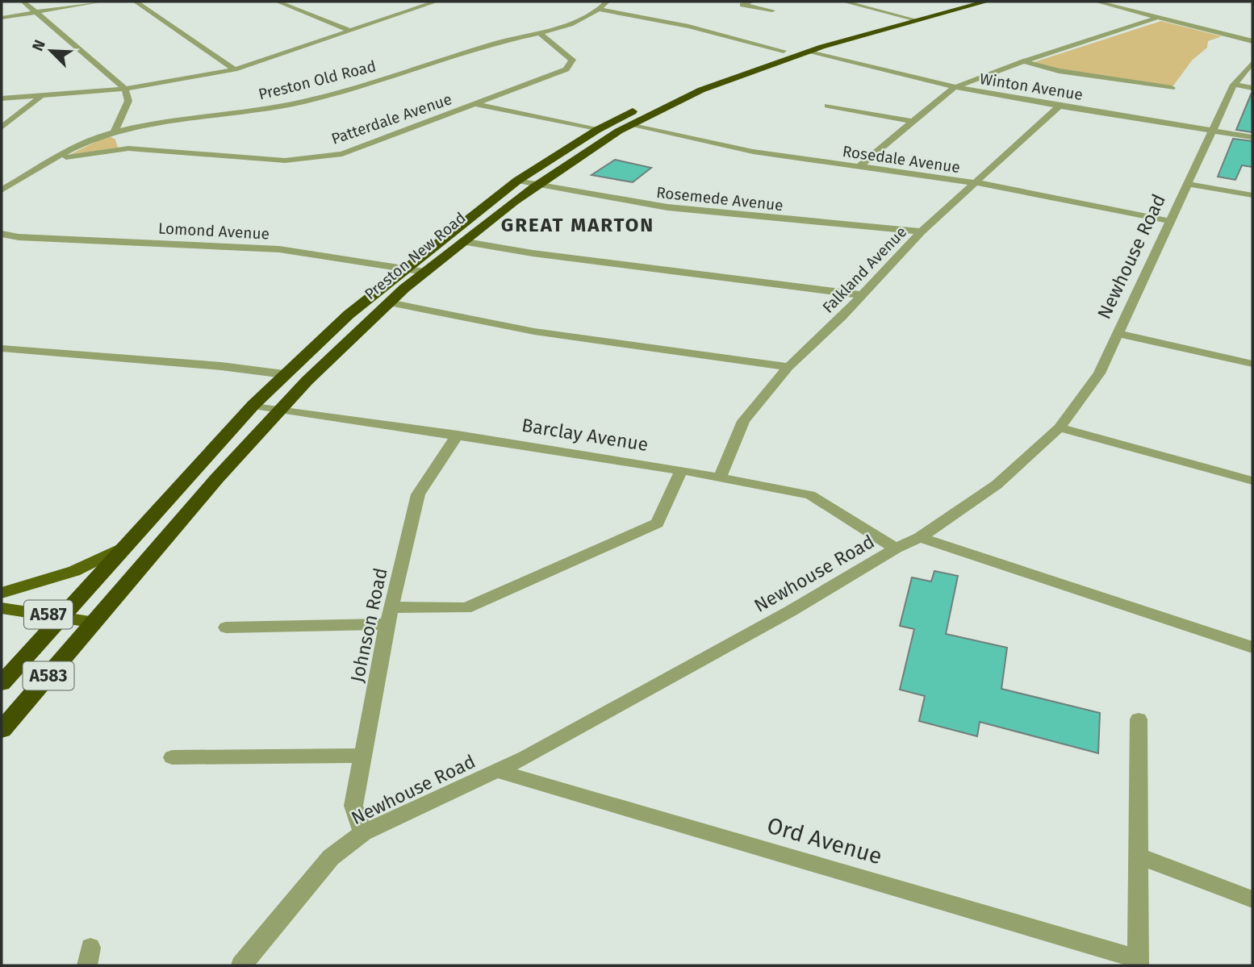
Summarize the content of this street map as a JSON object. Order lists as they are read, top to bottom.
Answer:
{
  "streets": {
    "highway": ["Preston New Road", "A583"],
    "main road": ["A587"],
    "street": [
      "Preston Old Road",
      "Winton Avenue",
      "Patterdale Avenue",
      "Rosedale Avenue",
      "Rosemede Avenue",
      "Lomond Avenue",
      "Newhouse Road",
      "Falkland Avenue",
      "Barclay Avenue",
      "Johnson Road",
      "Ord Avenue"
    ]
  },
  "crossings": [
    ["Preston Old Road", "Patterdale Avenue"],
    ["Winton Avenue", "Preston New Road"],
    ["Winton Avenue", "Newhouse Road"],
    ["Winton Avenue", "Falkland Avenue"],
    ["Rosedale Avenue", "Preston New Road"],
    ["Rosedale Avenue", "Newhouse Road"],
    ["Rosedale Avenue", "Falkland Avenue"],
    ["Rosemede Avenue", "Preston New Road"],
    ["Rosemede Avenue", "Falkland Avenue"],
    ["Lomond Avenue", "Preston New Road"],
    ["Preston New Road", "Barclay Avenue"],
    ["Preston New Road", "A587"],
    ["Preston New Road", "A583"],
    ["Newhouse Road", "Barclay Avenue"],
    ["Newhouse Road", "Johnson Road"],
    ["Newhouse Road", "Ord Avenue"],
    ["Falkland Avenue", "Barclay Avenue"],
    ["Barclay Avenue", "Johnson Road"]
  ],
  "districts": ["GREAT MARTON"],
  "north": "top left"
}
